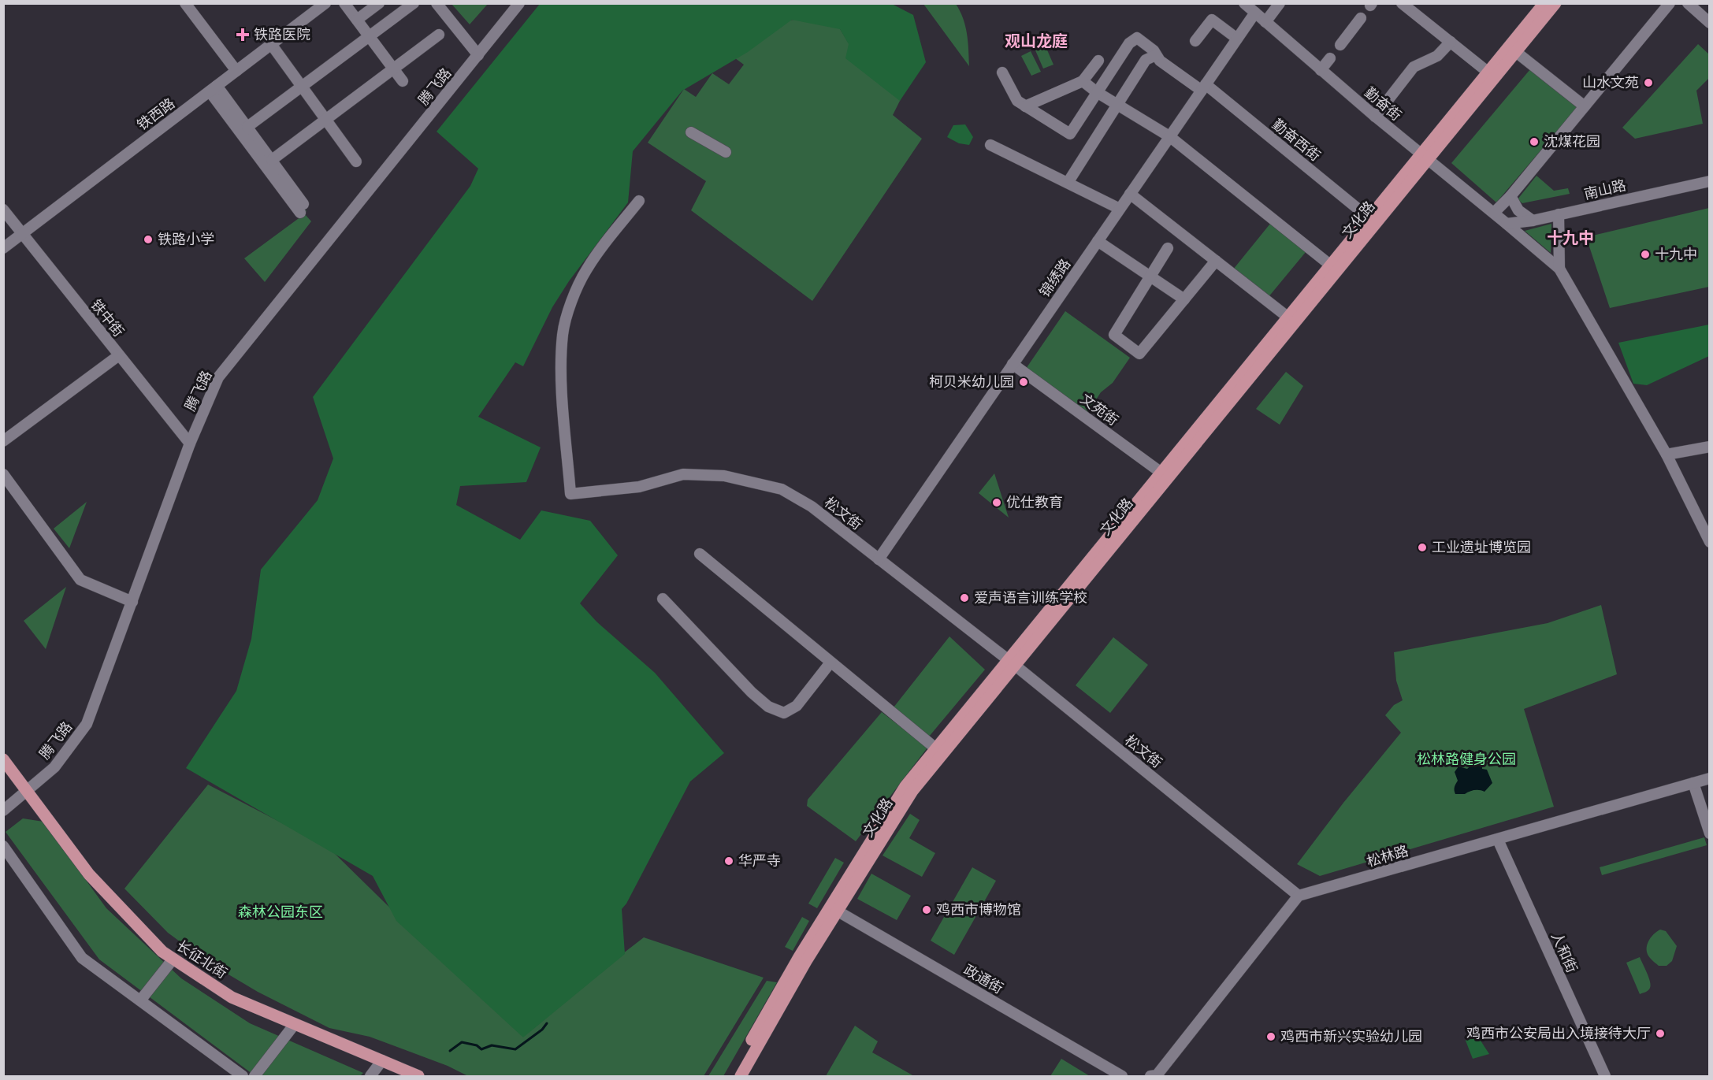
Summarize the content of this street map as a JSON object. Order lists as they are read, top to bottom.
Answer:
{
  "streets": {
    "main road": ["文化路", "长征北街"],
    "street": [
      "腾飞路",
      "勤奋街",
      "铁西路",
      "勤奋西街",
      "南山路",
      "锦绣路",
      "铁中街",
      "文苑街",
      "松文街",
      "松林路",
      "人和街",
      "政通街"
    ]
  },
  "crossings": [
    ["腾飞路", "铁中街"],
    ["腾飞路", "长征北街"],
    ["勤奋街", "南山路"],
    ["勤奋街", "文化路"],
    ["勤奋街", "锦绣路"],
    ["铁西路", "铁中街"],
    ["勤奋西街", "文化路"],
    ["勤奋西街", "锦绣路"],
    ["文化路", "文苑街"],
    ["文化路", "松文街"],
    ["文化路", "政通街"],
    ["锦绣路", "文苑街"],
    ["锦绣路", "松文街"],
    ["松文街", "松林路"],
    ["松林路", "人和街"]
  ],
  "districts": ["观山龙庭", "十九中"],
  "parks": ["松林路健身公园", "森林公园东区"],
  "places": {
    "health": ["铁路医院"],
    "other": [
      "山水文苑",
      "沈煤花园",
      "铁路小学",
      "十九中",
      "柯贝米幼儿园",
      "优仕教育",
      "工业遗址博览园",
      "爱声语言训练学校",
      "华严寺",
      "鸡西市博物馆",
      "鸡西市公安局出入境接待大厅",
      "鸡西市新兴实验幼儿园"
    ]
  }
}
